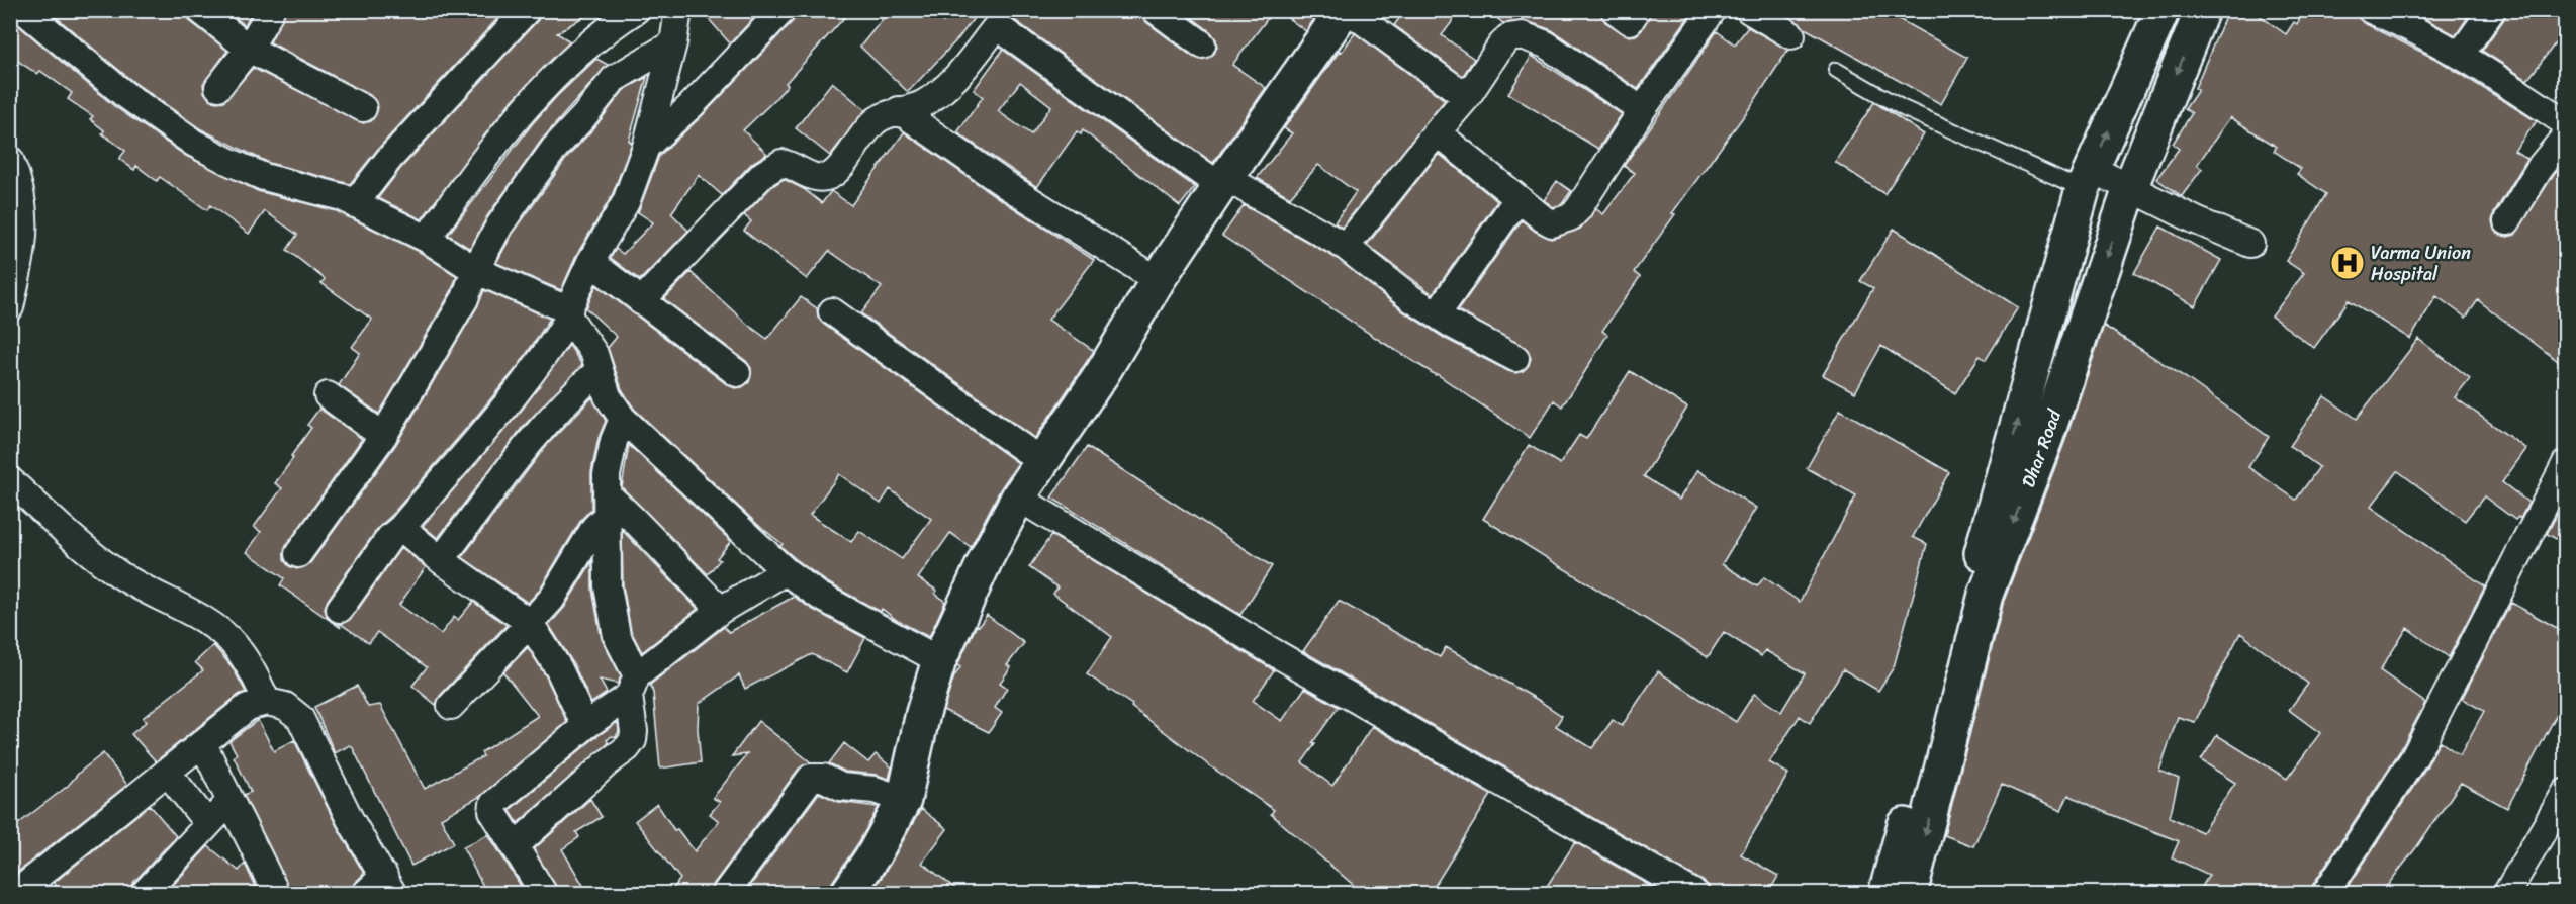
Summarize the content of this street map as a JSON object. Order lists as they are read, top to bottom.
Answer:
{
  "streets": {
    "main road": ["Dhar Road"]
  },
  "places": {
    "hospital": ["Varma Union Hospital"]
  }
}
